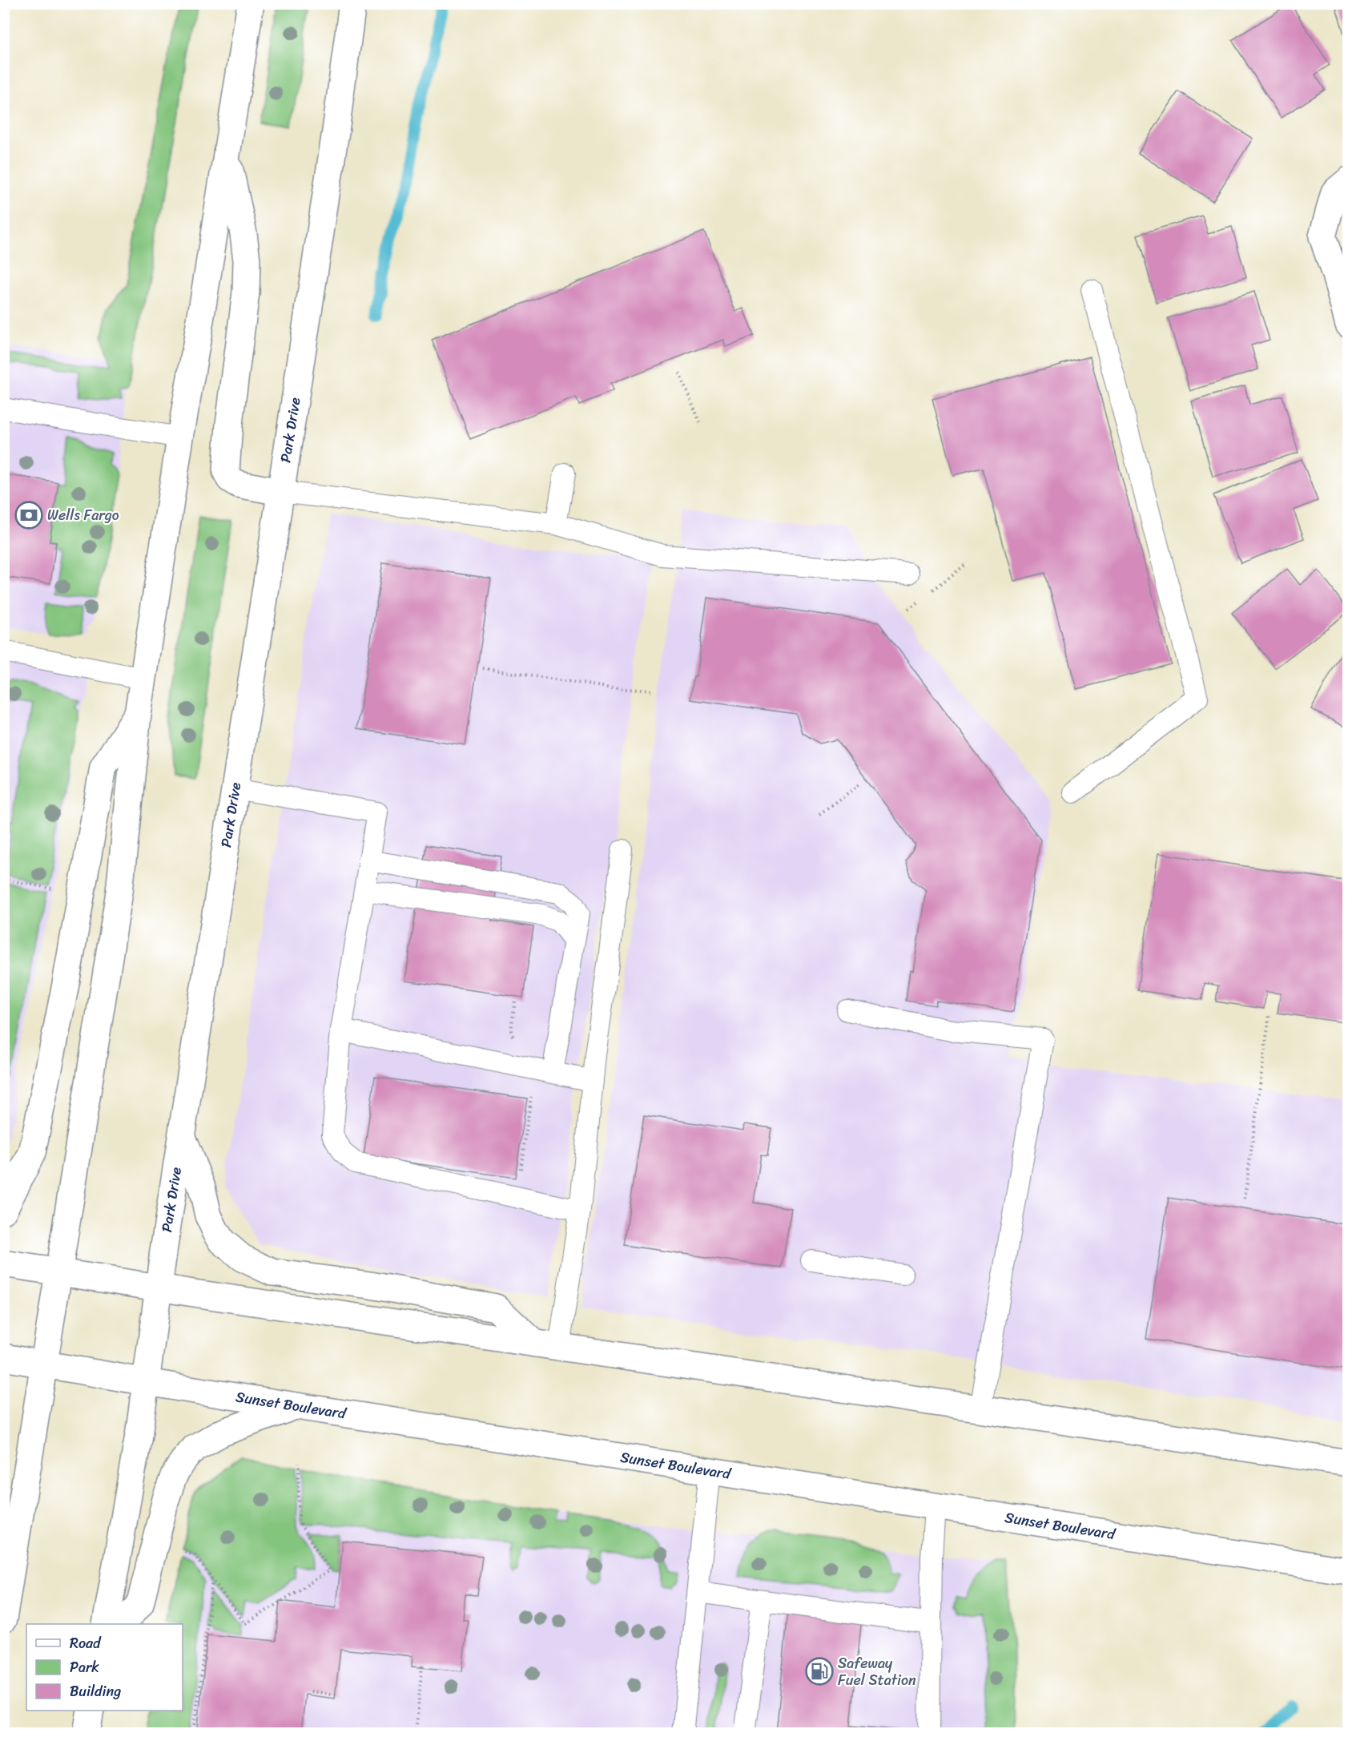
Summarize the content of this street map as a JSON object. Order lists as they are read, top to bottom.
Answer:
{
  "streets": {
    "main road": ["Park Drive", "Sunset Boulevard"]
  },
  "crossings": [
    ["Park Drive", "Sunset Boulevard"]
  ],
  "places": {
    "bank": ["Wells Fargo"],
    "fuel station": ["Safeway Fuel Station"]
  },
  "legend": ["Road", "Park", "Building"]
}
